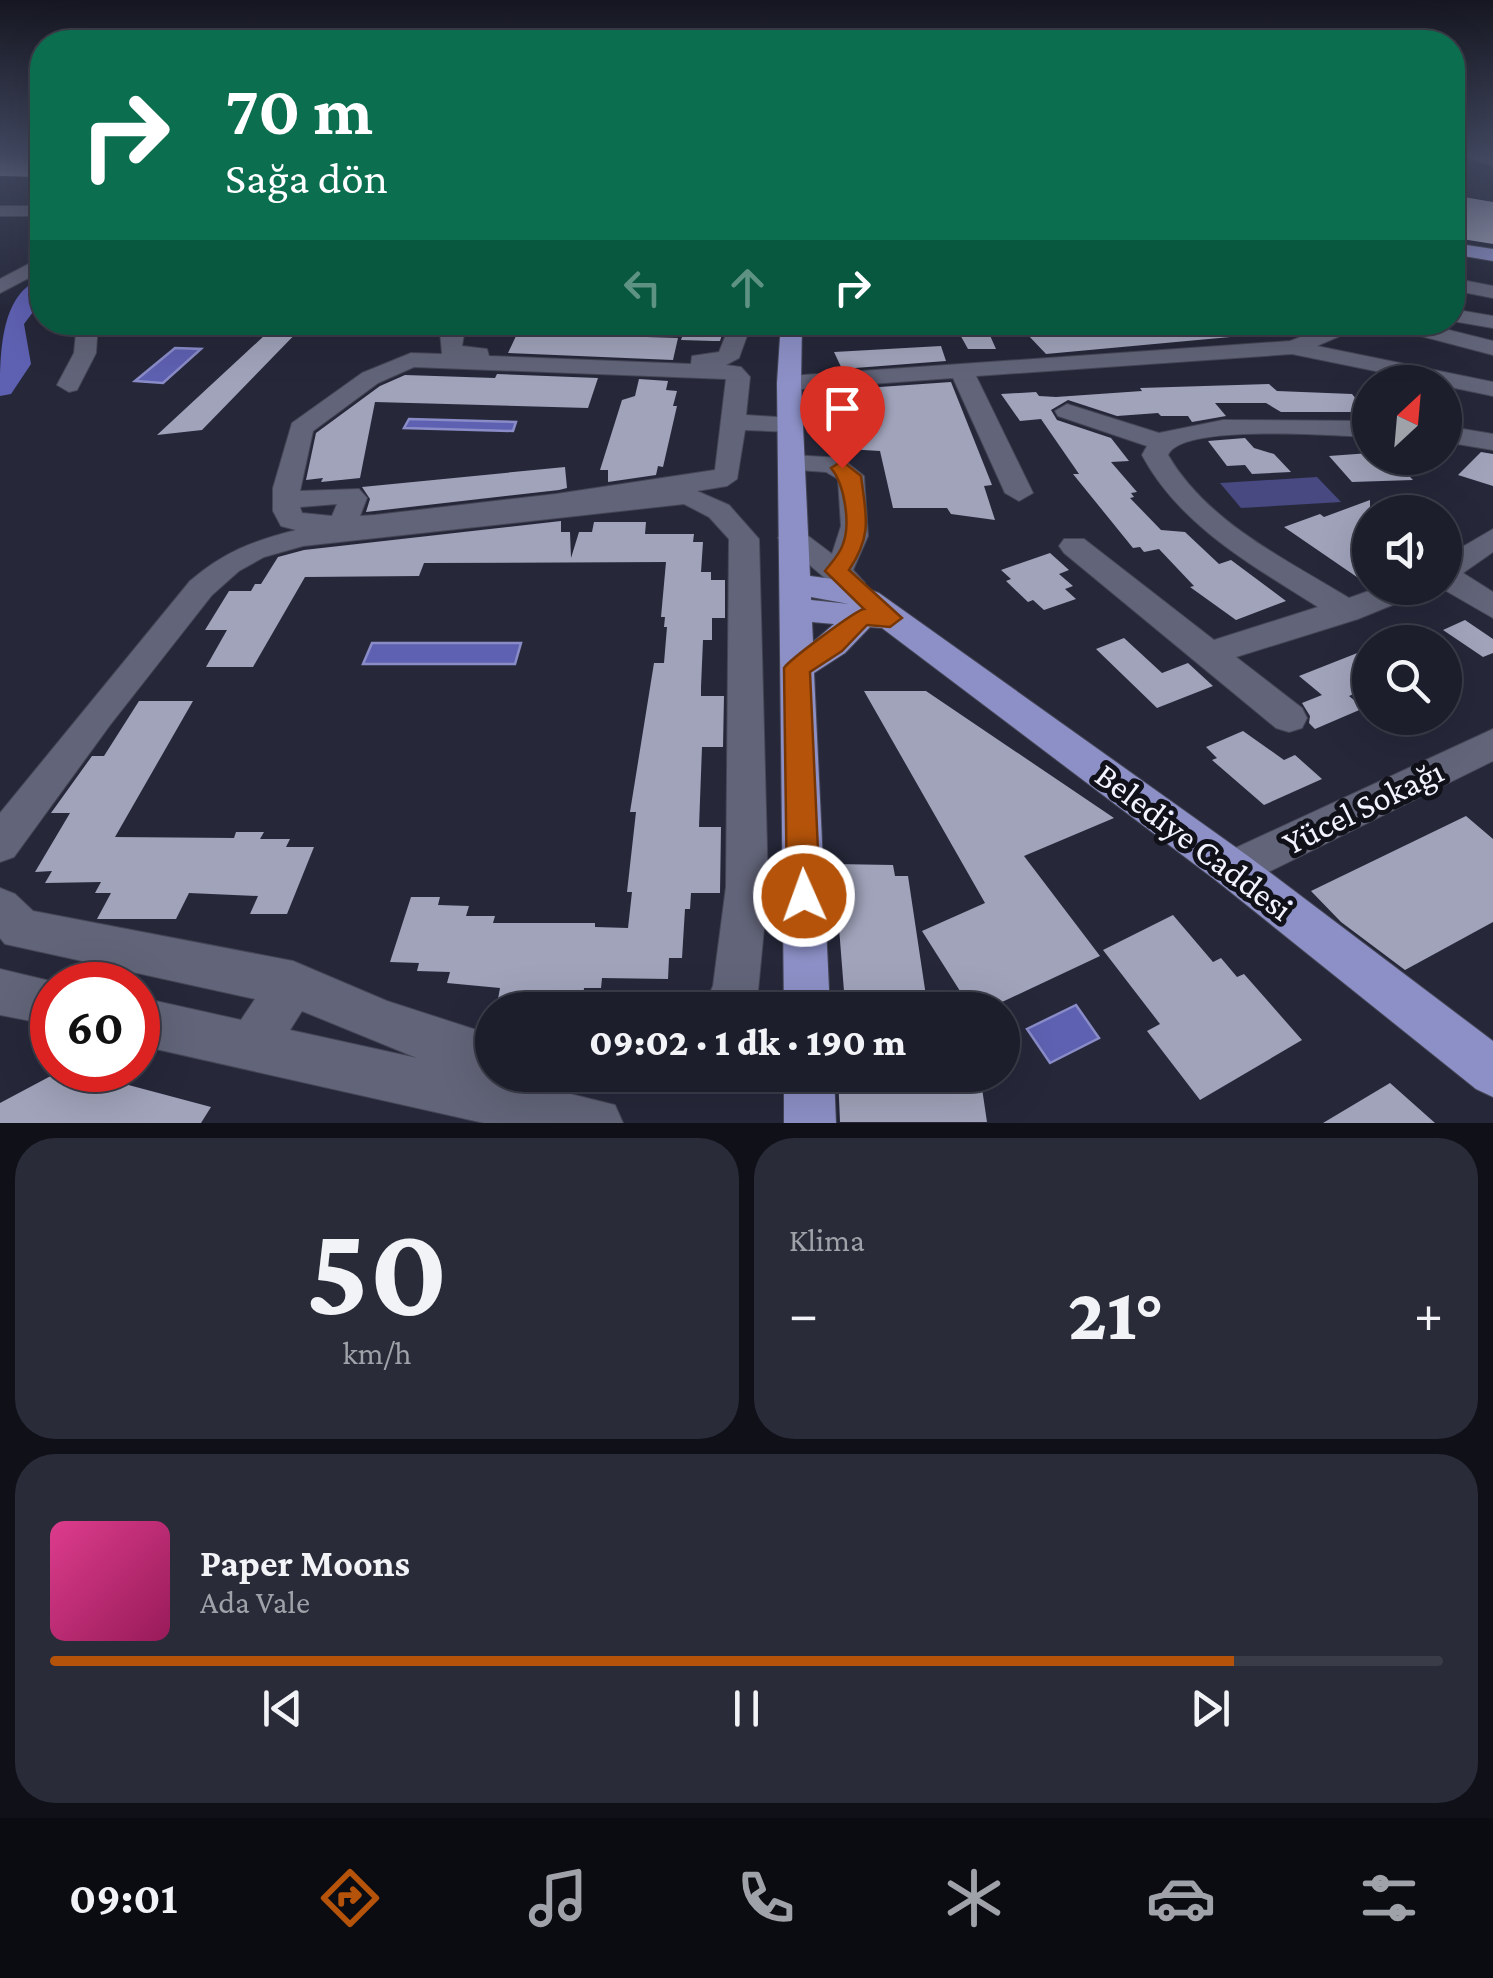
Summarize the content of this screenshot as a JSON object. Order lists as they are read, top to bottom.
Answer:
{
  "streets": {
    "main road": ["Belediye Caddesi"],
    "street": ["Yücel Sokağı"]
  },
  "crossings": [
    ["Yücel Sokağı", "Belediye Caddesi"]
  ],
  "north": "top right",
  "page": {
    "turn": ["70 m", "Sağa dön"],
    "limit": "60",
    "trip": "09:02 · 1 dk · 190 m",
    "tile": [
      ["50", "km/h"],
      "Klima"
    ],
    "heat": ["−", "21°", "+"],
    "song": ["Paper Moons", "Ada Vale"],
    "tabs": "09:01"
  }
}
